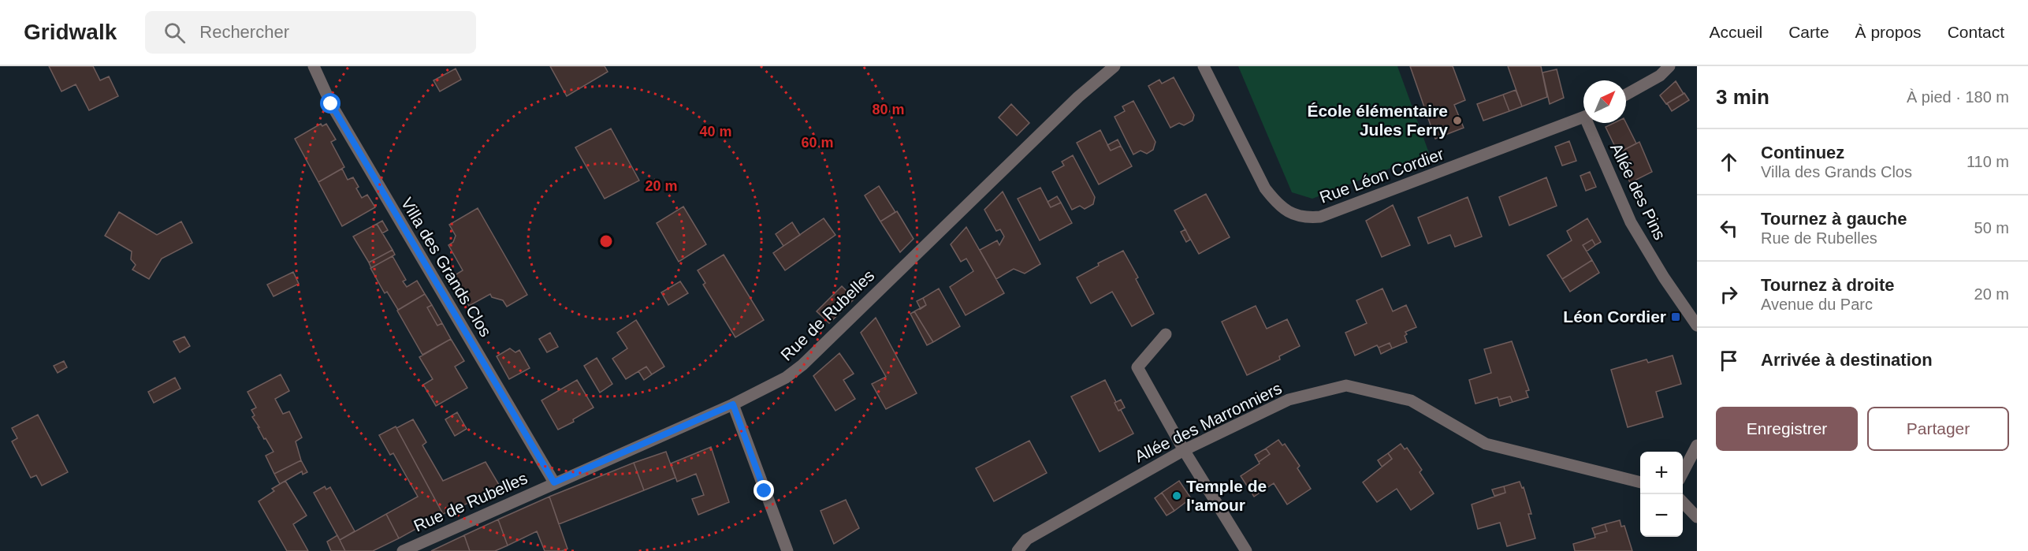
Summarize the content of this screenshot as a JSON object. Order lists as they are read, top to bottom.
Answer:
{
  "streets": {
    "street": [
      "Rue Léon Cordier",
      "Allée des Pins",
      "Villa des Grands Clos",
      "Rue de Rubelles",
      "Allée des Marronniers"
    ]
  },
  "crossings": [
    ["Villa des Grands Clos", "Rue de Rubelles"]
  ],
  "places": {
    "other": ["École élémentaire Jules Ferry", "Temple de l'amour"],
    "transit": ["Léon Cordier"]
  },
  "north": "top right",
  "page": {
    "header": "Gridwalk",
    "search": "Rechercher",
    "nav": [
      "Accueil",
      "Carte",
      "À propos",
      "Contact"
    ],
    "heading": ["3 min", "À pied · 180 m"],
    "list": [
      ["Continuez", "Villa des Grands Clos", "110 m"],
      ["Tournez à gauche", "Rue de Rubelles", "50 m"],
      ["Tournez à droite", "Avenue du Parc", "20 m"],
      "Arrivée à destination"
    ],
    "buttons": ["Enregistrer", "Partager"],
    "map_buttons": ["+", "−"]
  },
  "rings": [
    "80 m",
    "40 m",
    "60 m",
    "20 m"
  ]
}
